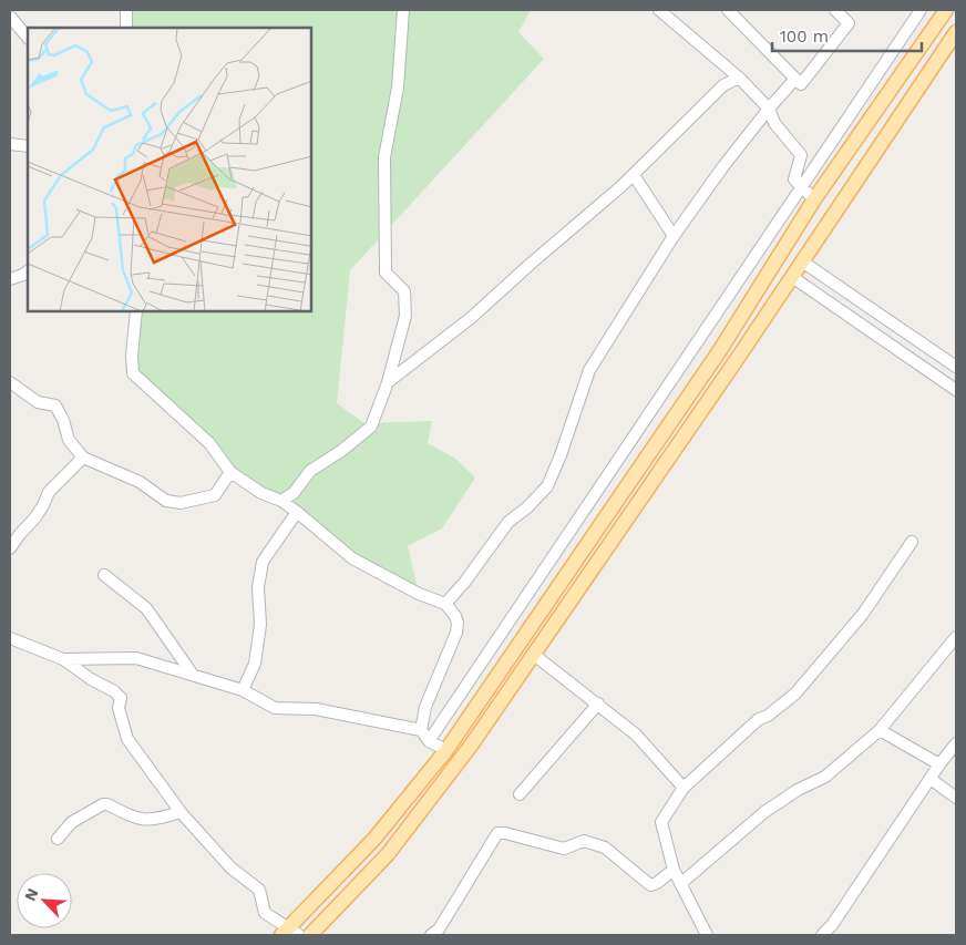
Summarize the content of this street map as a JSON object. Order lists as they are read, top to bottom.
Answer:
{
  "scale_bar": "100 m",
  "north": "top left"
}
